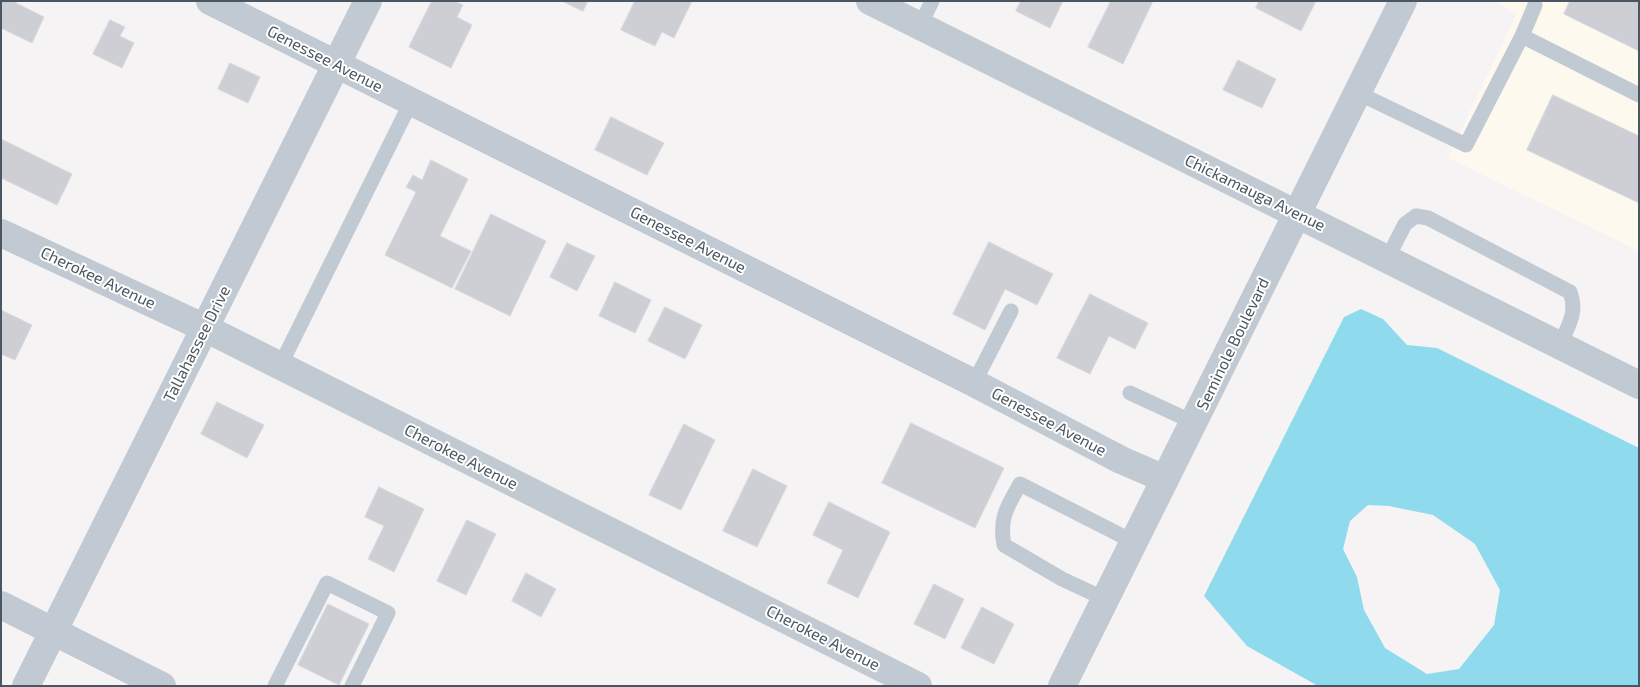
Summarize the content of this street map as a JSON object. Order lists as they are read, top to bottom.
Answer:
{
  "streets": {
    "street": [
      "Genessee Avenue",
      "Chickamauga Avenue",
      "Cherokee Avenue",
      "Tallahassee Drive",
      "Seminole Boulevard"
    ]
  },
  "crossings": [
    ["Genessee Avenue", "Tallahassee Drive"],
    ["Genessee Avenue", "Seminole Boulevard"],
    ["Chickamauga Avenue", "Seminole Boulevard"],
    ["Cherokee Avenue", "Tallahassee Drive"]
  ]
}
